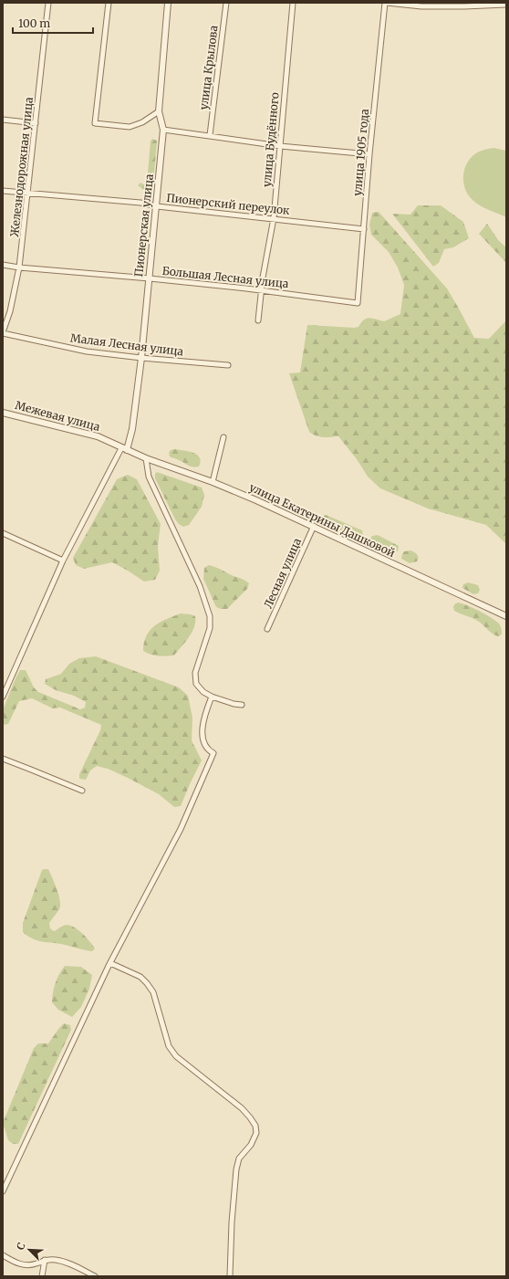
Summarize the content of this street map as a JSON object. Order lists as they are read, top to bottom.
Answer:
{
  "streets": {
    "street": [
      "улица Крылова",
      "улица Будённого",
      "улица 1905 года",
      "Железнодорожная улица",
      "Пионерский переулок",
      "Пионерская улица",
      "Большая Лесная улица",
      "Малая Лесная улица",
      "Межевая улица",
      "улица Екатерины Дашковой",
      "Лесная улица"
    ]
  },
  "crossings": [
    ["улица Будённого", "Пионерский переулок"],
    ["улица Будённого", "Большая Лесная улица"],
    ["улица 1905 года", "Пионерский переулок"],
    ["улица 1905 года", "Большая Лесная улица"],
    ["Железнодорожная улица", "Пионерский переулок"],
    ["Железнодорожная улица", "Большая Лесная улица"],
    ["Железнодорожная улица", "Малая Лесная улица"],
    ["Пионерский переулок", "Пионерская улица"],
    ["Пионерская улица", "Большая Лесная улица"],
    ["Пионерская улица", "Малая Лесная улица"],
    ["Пионерская улица", "Межевая улица"],
    ["Пионерская улица", "улица Екатерины Дашковой"],
    ["Межевая улица", "улица Екатерины Дашковой"],
    ["улица Екатерины Дашковой", "Лесная улица"]
  ],
  "scale_bar": "100 m",
  "north": "top left"
}
